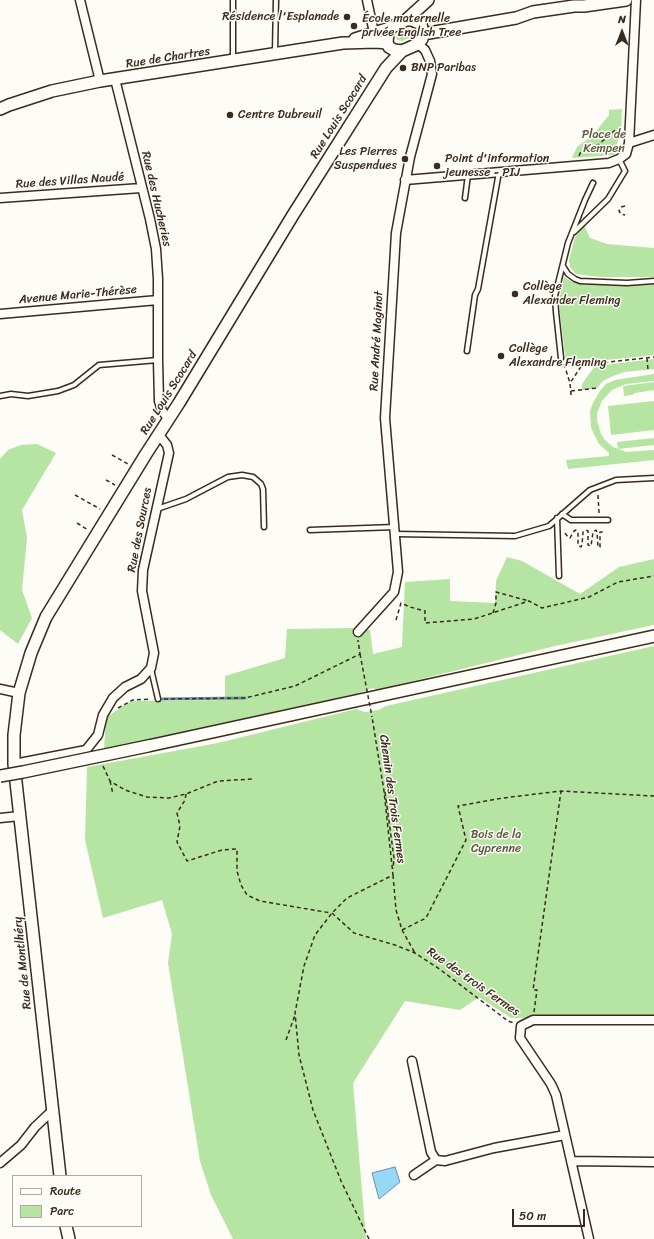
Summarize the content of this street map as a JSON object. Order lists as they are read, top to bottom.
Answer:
{
  "streets": {
    "main road": ["Rue de Chartres", "Rue Louis Scocard", "Rue de Montlhéry"],
    "street": [
      "Rue des Villas Naudé",
      "Rue des Hucheries",
      "Avenue Marie-Thérèse",
      "Rue André Maginot",
      "Rue des Sources",
      "Rue des trois Fermes"
    ],
    "path": ["Chemin des Trois Fermes"]
  },
  "crossings": [
    ["Rue de Chartres", "Rue Louis Scocard"],
    ["Rue de Chartres", "Rue des Hucheries"],
    ["Rue de Chartres", "Rue André Maginot"],
    ["Rue Louis Scocard", "Rue des Hucheries"],
    ["Rue Louis Scocard", "Rue André Maginot"],
    ["Rue Louis Scocard", "Rue des Sources"],
    ["Rue Louis Scocard", "Rue de Montlhéry"],
    ["Rue des Villas Naudé", "Rue des Hucheries"],
    ["Rue des Hucheries", "Avenue Marie-Thérèse"],
    ["Rue André Maginot", "Chemin des Trois Fermes"]
  ],
  "parks": ["Place de Kempen", "Bois de la Cyprenne"],
  "places": [
    "Résidence l'Esplanade",
    "École maternelle privée English Tree",
    "BNP Paribas",
    "Centre Dubreuil",
    "Les Pierres Suspendues",
    "Point d'information jeunesse - PIJ",
    "Collège Alexander Fleming",
    "Collège Alexandre Fleming"
  ],
  "legend": ["Route", "Parc"],
  "scale_bar": "50 m",
  "north": "top"
}
